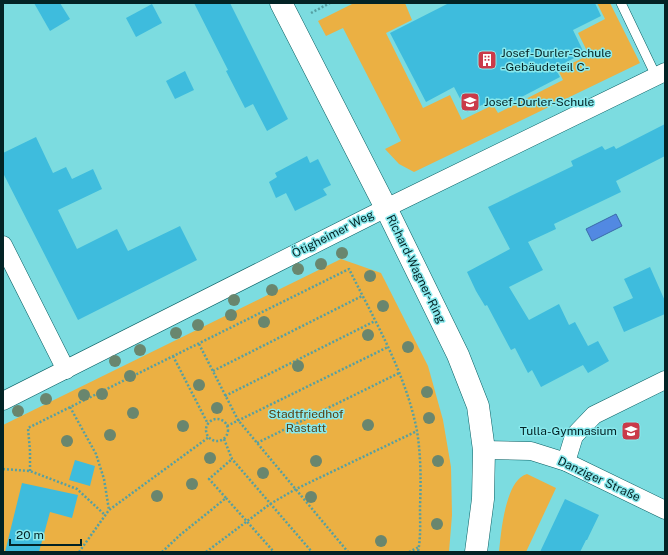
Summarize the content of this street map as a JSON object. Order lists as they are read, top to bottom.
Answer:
{
  "streets": {
    "street": ["Ötigheimer Weg", "Richard-Wagner-Ring", "Danziger Straße"]
  },
  "crossings": [
    ["Ötigheimer Weg", "Richard-Wagner-Ring"],
    ["Richard-Wagner-Ring", "Danziger Straße"]
  ],
  "parks": ["Stadtfriedhof Rastatt"],
  "places": {
    "building": ["Josef-Durler-Schule -Gebäudeteil C-"],
    "school or university": ["Josef-Durler-Schule", "Tulla-Gymnasium"]
  },
  "scale_bar": "20 m"
}
